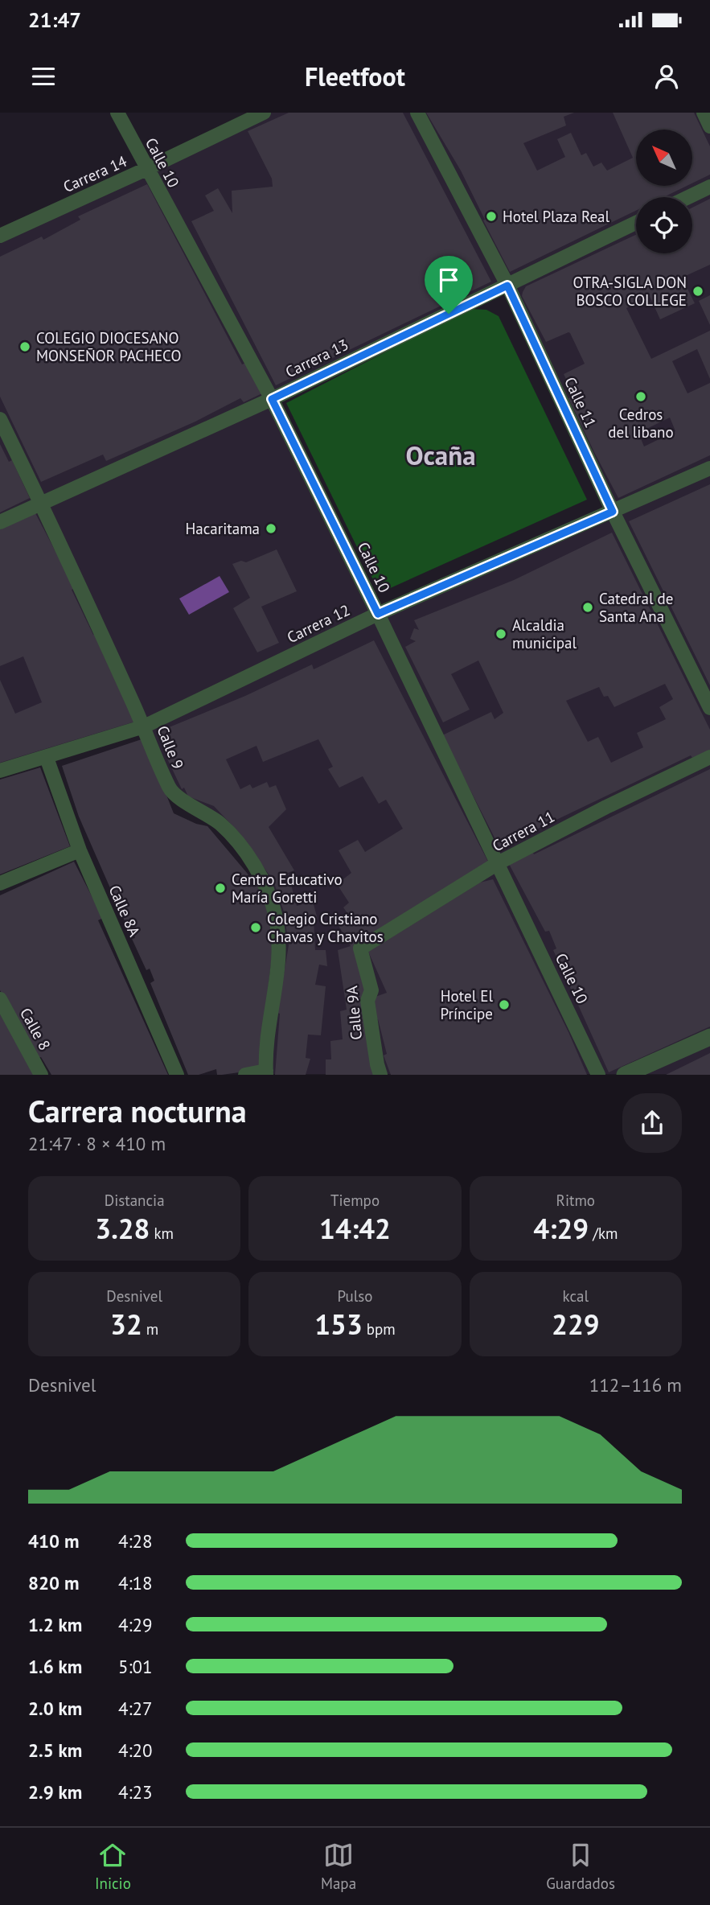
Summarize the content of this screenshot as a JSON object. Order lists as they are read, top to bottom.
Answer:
{
  "streets": {
    "street": [
      "Calle 10",
      "Carrera 14",
      "Carrera 13",
      "Calle 11",
      "Carrera 12",
      "Calle 9",
      "Carrera 11",
      "Calle 8A",
      "Calle 9A",
      "Calle 8"
    ]
  },
  "crossings": [
    ["Calle 10", "Carrera 14"],
    ["Calle 10", "Carrera 13"],
    ["Calle 10", "Carrera 12"],
    ["Calle 10", "Carrera 11"],
    ["Carrera 13", "Calle 11"],
    ["Carrera 13", "Calle 9"],
    ["Calle 11", "Carrera 12"],
    ["Carrera 12", "Calle 9"],
    ["Carrera 12", "Calle 8A"],
    ["Carrera 11", "Calle 9A"]
  ],
  "districts": ["Ocaña"],
  "places": [
    "Hotel Plaza Real",
    "OTRA-SIGLA DON BOSCO COLLEGE",
    "COLEGIO DIOCESANO MONSEÑOR PACHECO",
    "Cedros del libano",
    "Hacaritama",
    "Catedral de Santa Ana",
    "Alcaldia municipal",
    "Centro Educativo María Goretti",
    "Colegio Cristiano Chavas y Chavitos",
    "Hotel El Príncipe"
  ],
  "north": "top left",
  "page": {
    "status": "21:47",
    "header": "Fleetfoot",
    "heading": ["Carrera nocturna", "21:47 · 8 × 410 m"],
    "stats": [
      ["Distancia", "3.28 km"],
      ["Tiempo", "14:42"],
      ["Ritmo", "4:29 /km"],
      ["Desnivel", "32 m"],
      ["Pulso", "153 bpm"],
      ["kcal", "229"]
    ],
    "chart": ["Desnivel", "112–116 m"],
    "list": [
      {
        "name": "410 m",
        "note": "4:28"
      },
      {
        "name": "820 m",
        "note": "4:18"
      },
      {
        "name": "1.2 km",
        "note": "4:29"
      },
      {
        "name": "1.6 km",
        "note": "5:01"
      },
      {
        "name": "2.0 km",
        "note": "4:27"
      },
      {
        "name": "2.5 km",
        "note": "4:20"
      },
      {
        "name": "2.9 km",
        "note": "4:23"
      }
    ],
    "tabs": ["Inicio", "Mapa", "Guardados"]
  }
}
